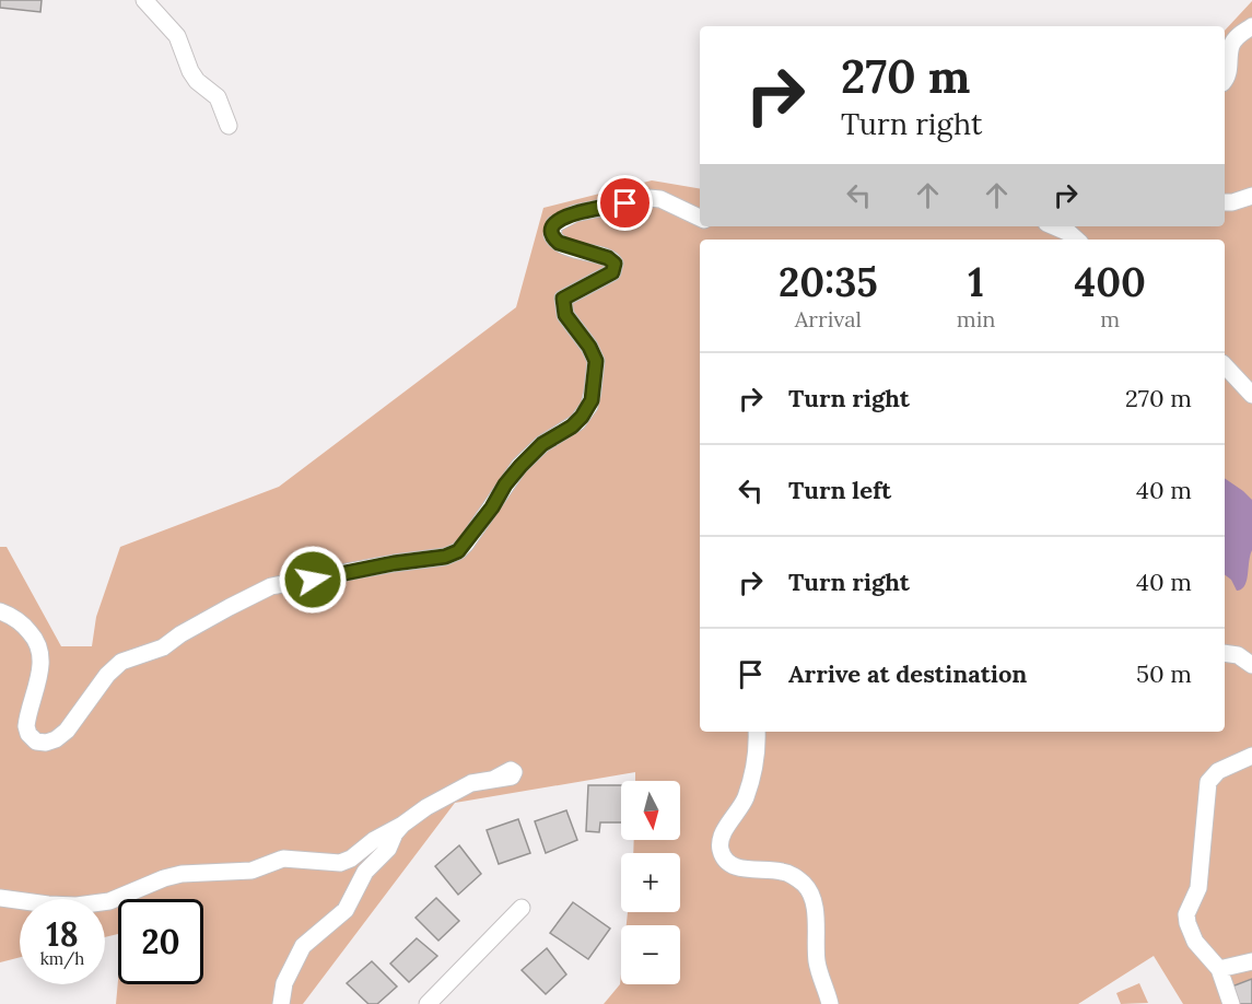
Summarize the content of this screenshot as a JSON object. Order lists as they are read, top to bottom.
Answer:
{
  "north": "bottom",
  "page": {
    "turn": ["270 m", "Turn right"],
    "eta": [
      "20:35",
      "Arrival",
      "1",
      "min",
      "400",
      "m"
    ],
    "list": [
      {
        "name": "Turn right",
        "value": "270 m"
      },
      {
        "name": "Turn left",
        "value": "40 m"
      },
      {
        "name": "Turn right",
        "value": "40 m"
      },
      {
        "name": "Arrive at destination",
        "value": "50 m"
      }
    ],
    "map_buttons": ["+", "−"],
    "speed": "18 km/h",
    "limit": "20"
  }
}
